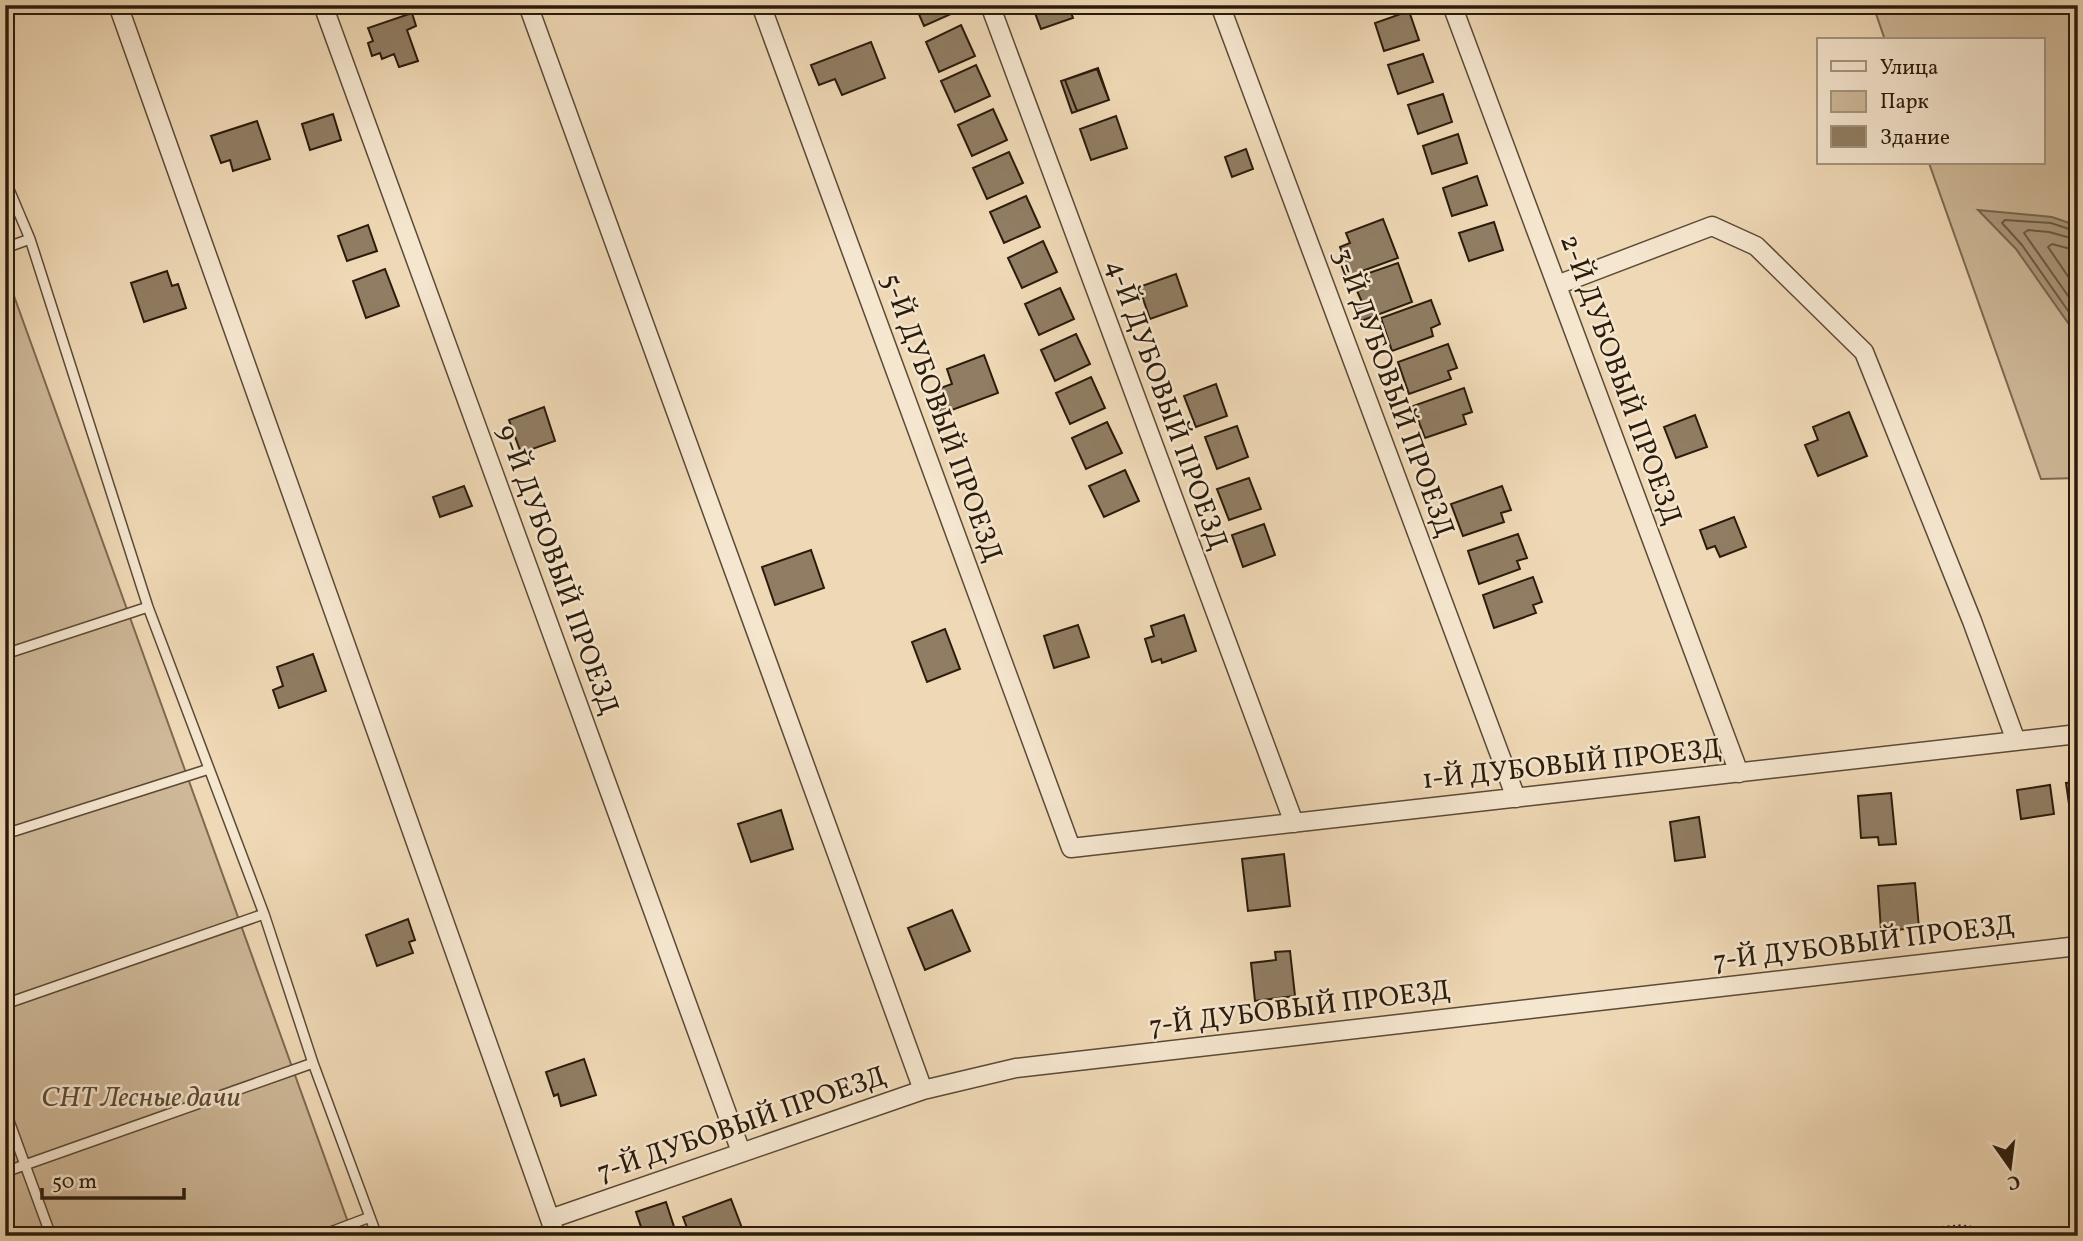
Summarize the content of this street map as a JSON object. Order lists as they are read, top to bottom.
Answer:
{
  "streets": {
    "street": [
      "2-Й ДУБОВЫЙ ПРОЕЗД",
      "3-Й ДУБОВЫЙ ПРОЕЗД",
      "4-Й ДУБОВЫЙ ПРОЕЗД",
      "5-Й ДУБОВЫЙ ПРОЕЗД",
      "9-Й ДУБОВЫЙ ПРОЕЗД",
      "1-Й ДУБОВЫЙ ПРОЕЗД",
      "7-Й ДУБОВЫЙ ПРОЕЗД"
    ]
  },
  "crossings": [
    ["2-Й ДУБОВЫЙ ПРОЕЗД", "1-Й ДУБОВЫЙ ПРОЕЗД"],
    ["3-Й ДУБОВЫЙ ПРОЕЗД", "1-Й ДУБОВЫЙ ПРОЕЗД"],
    ["4-Й ДУБОВЫЙ ПРОЕЗД", "1-Й ДУБОВЫЙ ПРОЕЗД"],
    ["5-Й ДУБОВЫЙ ПРОЕЗД", "1-Й ДУБОВЫЙ ПРОЕЗД"],
    ["9-Й ДУБОВЫЙ ПРОЕЗД", "7-Й ДУБОВЫЙ ПРОЕЗД"]
  ],
  "parks": ["СНТ Лесные дачи"],
  "legend": ["Улица", "Парк", "Здание"],
  "scale_bar": "50 m",
  "north": "bottom"
}
